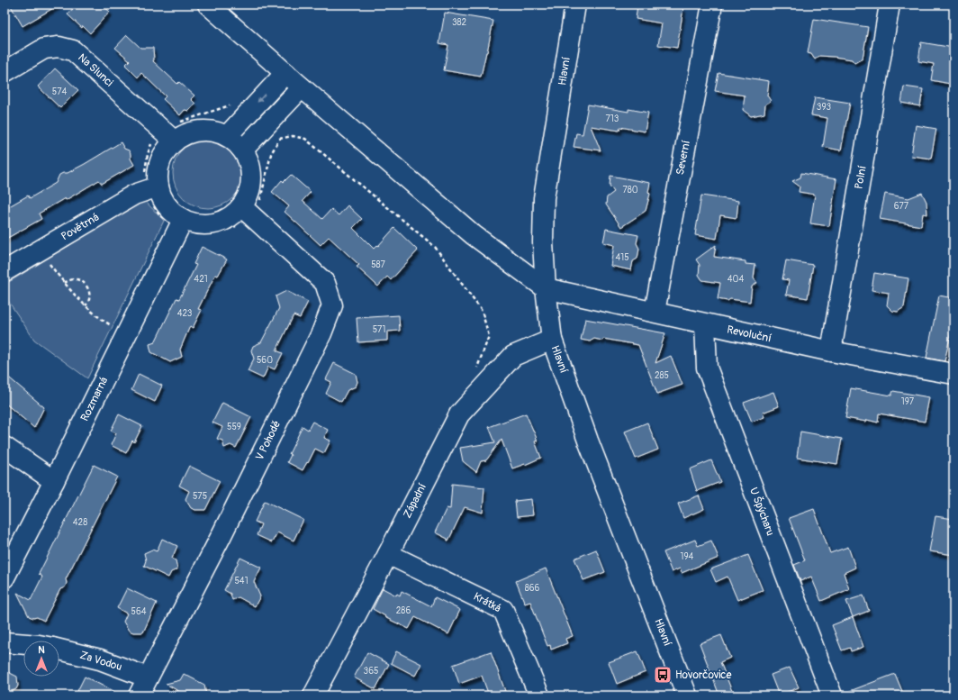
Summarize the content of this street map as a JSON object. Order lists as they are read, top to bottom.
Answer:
{
  "streets": {
    "street": [
      "Na Slunci",
      "Hlavní",
      "Severní",
      "Polní",
      "Povětrná",
      "Revoluční",
      "Rozmarná",
      "V Pohodě",
      "Západní",
      "U Špýcharu",
      "Krátká",
      "Za Vodou"
    ]
  },
  "crossings": [
    ["Na Slunci", "Povětrná"],
    ["Na Slunci", "Rozmarná"],
    ["Na Slunci", "V Pohodě"],
    ["Hlavní", "Revoluční"],
    ["Hlavní", "Západní"],
    ["Severní", "Revoluční"],
    ["Polní", "Revoluční"],
    ["Povětrná", "Rozmarná"],
    ["Povětrná", "V Pohodě"],
    ["Revoluční", "U Špýcharu"],
    ["Rozmarná", "V Pohodě"],
    ["V Pohodě", "Za Vodou"],
    ["Západní", "Krátká"]
  ],
  "places": {
    "bus stop": ["Hovorčovice"]
  },
  "house_numbers": [
    "382",
    "574",
    "393",
    "713",
    "780",
    "677",
    "415",
    "587",
    "421",
    "404",
    "423",
    "571",
    "560",
    "285",
    "197",
    "559",
    "575",
    "428",
    "194",
    "541",
    "866",
    "286",
    "564",
    "365"
  ],
  "north": "top"
}
